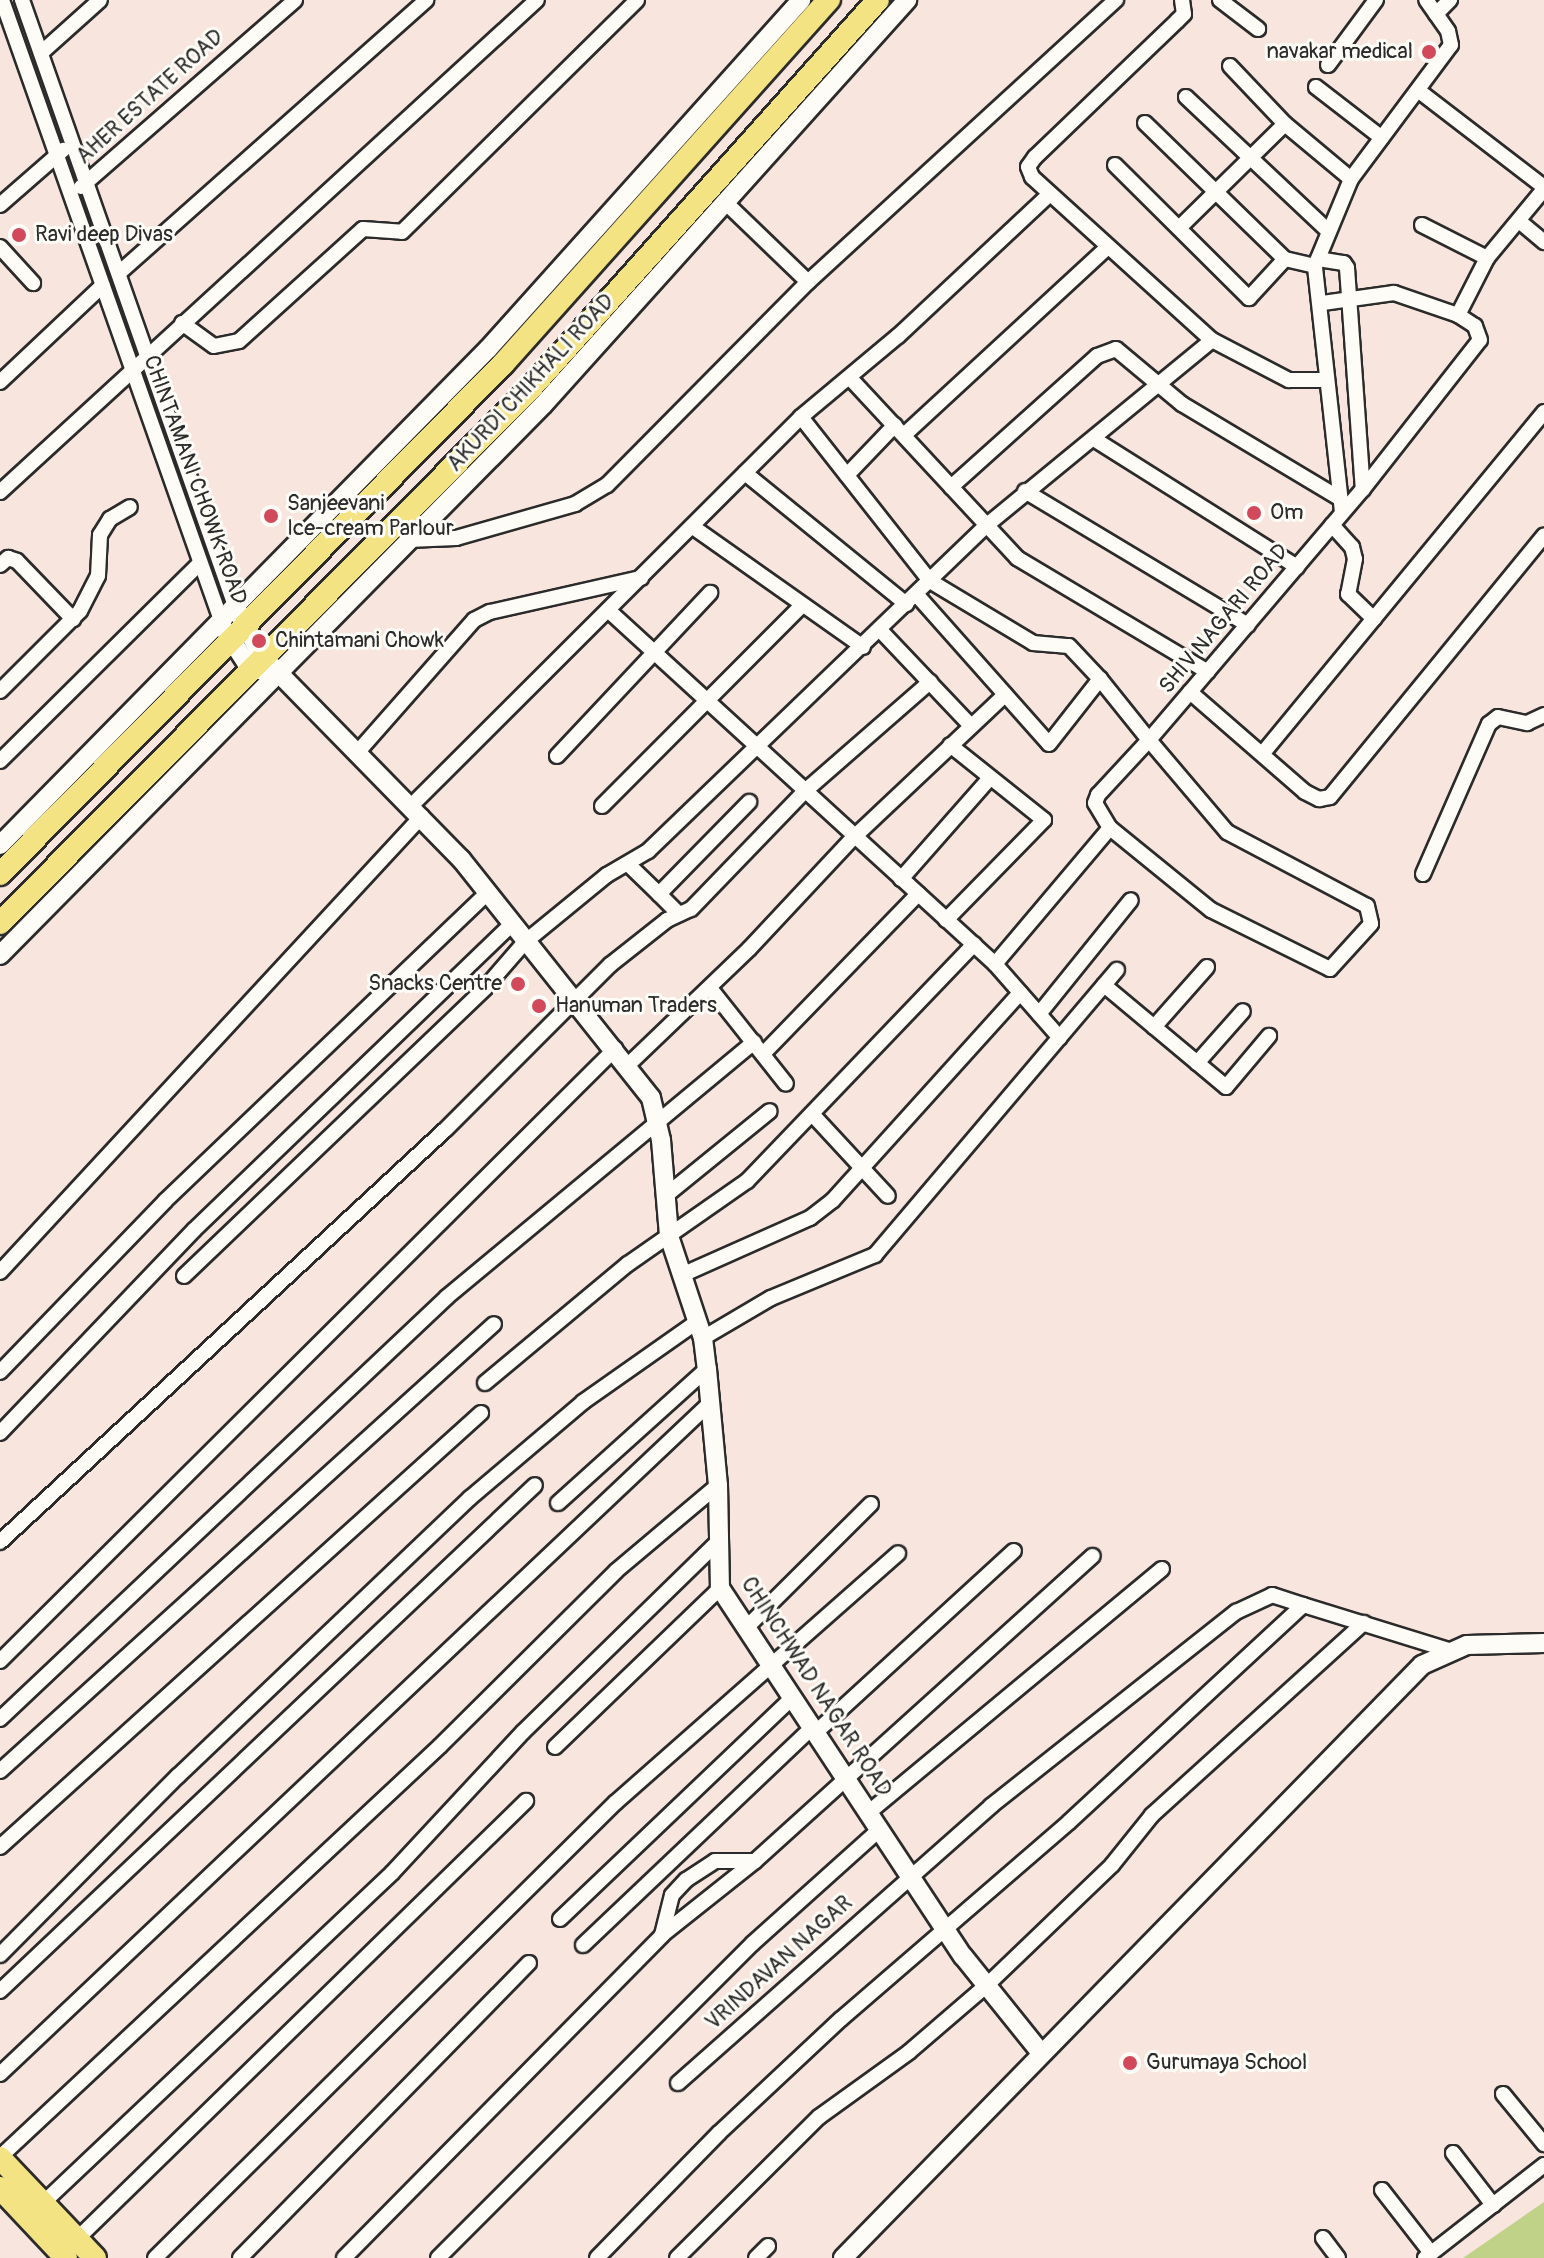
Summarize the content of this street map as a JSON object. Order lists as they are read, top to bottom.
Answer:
{
  "streets": {
    "main road": ["AKURDI CHIKHALI ROAD"],
    "street": [
      "AHER ESTATE ROAD",
      "CHINTAMANI CHOWK ROAD",
      "SHIV NAGARI ROAD",
      "CHINCHWAD NAGAR ROAD",
      "VRINDAVAN NAGAR"
    ]
  },
  "crossings": [
    ["AHER ESTATE ROAD", "CHINTAMANI CHOWK ROAD"],
    ["AKURDI CHIKHALI ROAD", "CHINTAMANI CHOWK ROAD"],
    ["CHINTAMANI CHOWK ROAD", "CHINCHWAD NAGAR ROAD"],
    ["CHINCHWAD NAGAR ROAD", "VRINDAVAN NAGAR"]
  ],
  "places": [
    "navakar medical",
    "Ravi deep Divas",
    "Om",
    "Sanjeevani Ice-cream Parlour",
    "Chintamani Chowk",
    "Snacks Centre",
    "Hanuman Traders",
    "Gurumaya School"
  ]
}
